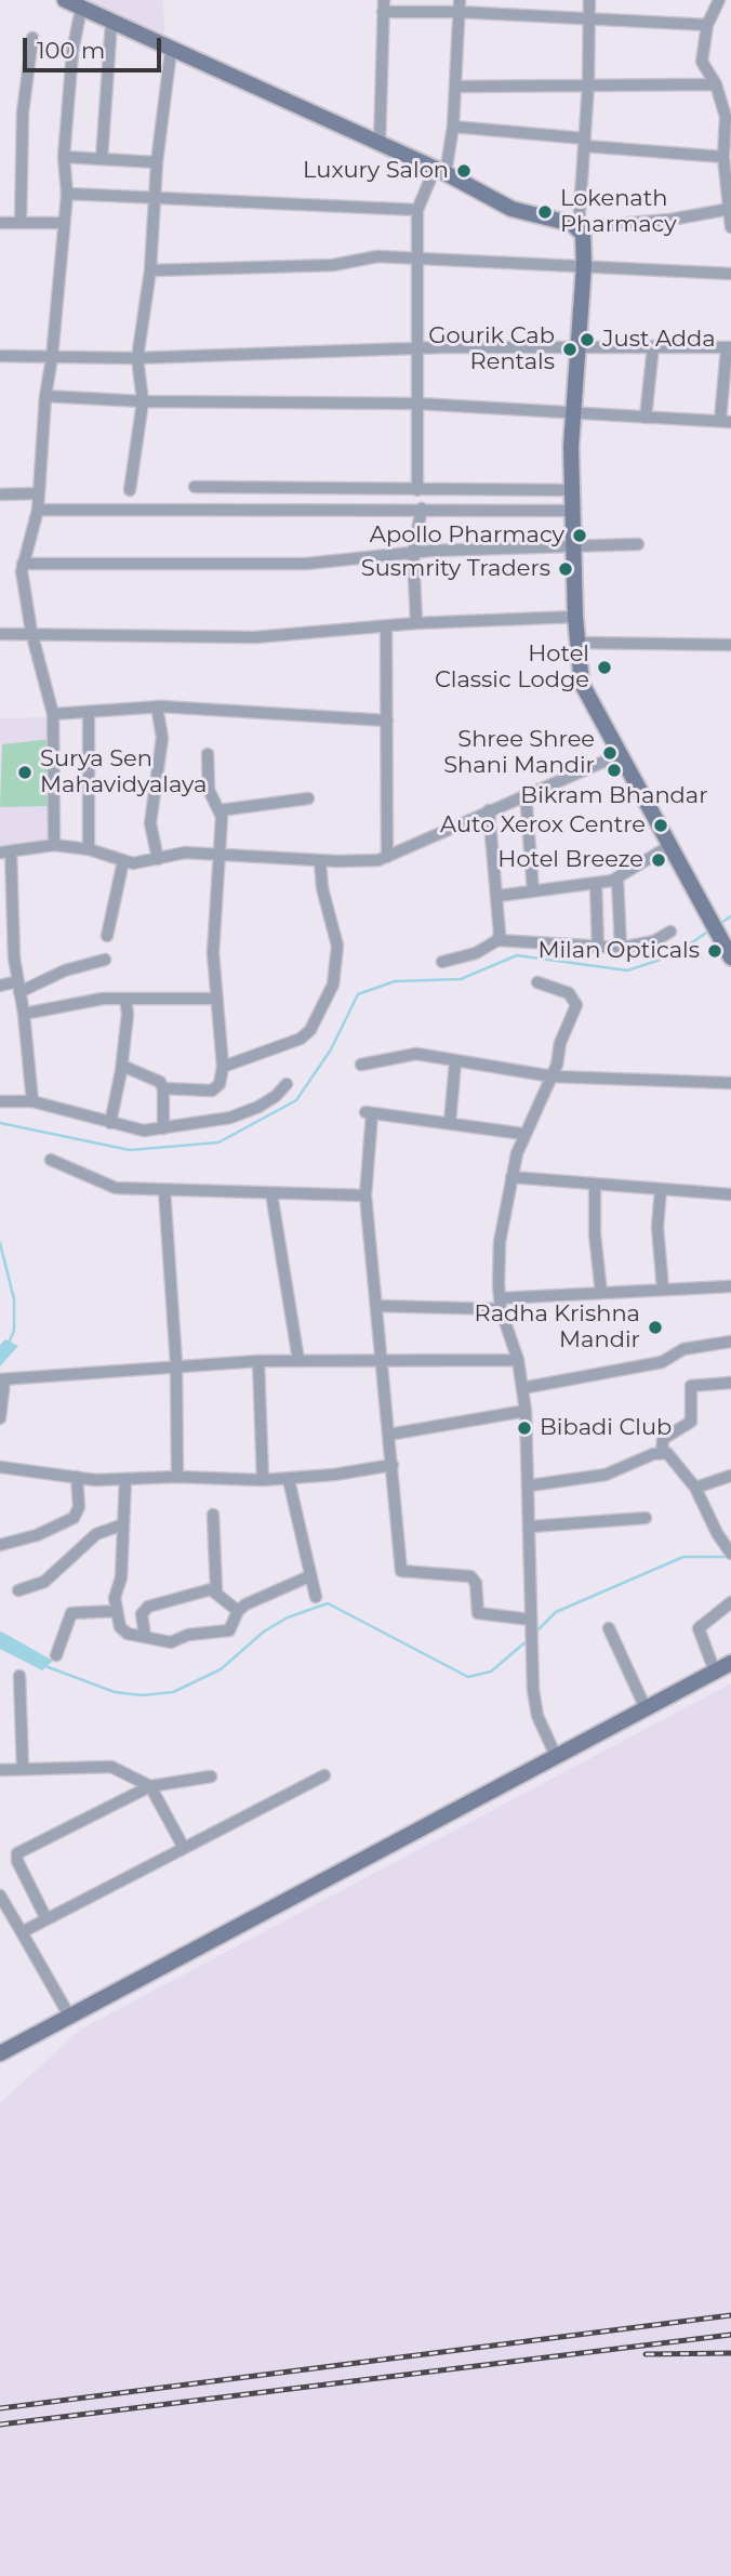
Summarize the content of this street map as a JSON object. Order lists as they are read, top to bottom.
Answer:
{
  "places": [
    "Luxury Salon",
    "Lokenath Pharmacy",
    "Just Adda",
    "Gourik Cab Rentals",
    "Apollo Pharmacy",
    "Susmrity Traders",
    "Hotel Classic Lodge",
    "Shree Shree Shani Mandir",
    "Bikram Bhandar",
    "Surya Sen Mahavidyalaya",
    "Auto Xerox Centre",
    "Hotel Breeze",
    "Milan Opticals",
    "Radha Krishna Mandir",
    "Bibadi Club"
  ],
  "scale_bar": "100 m"
}
